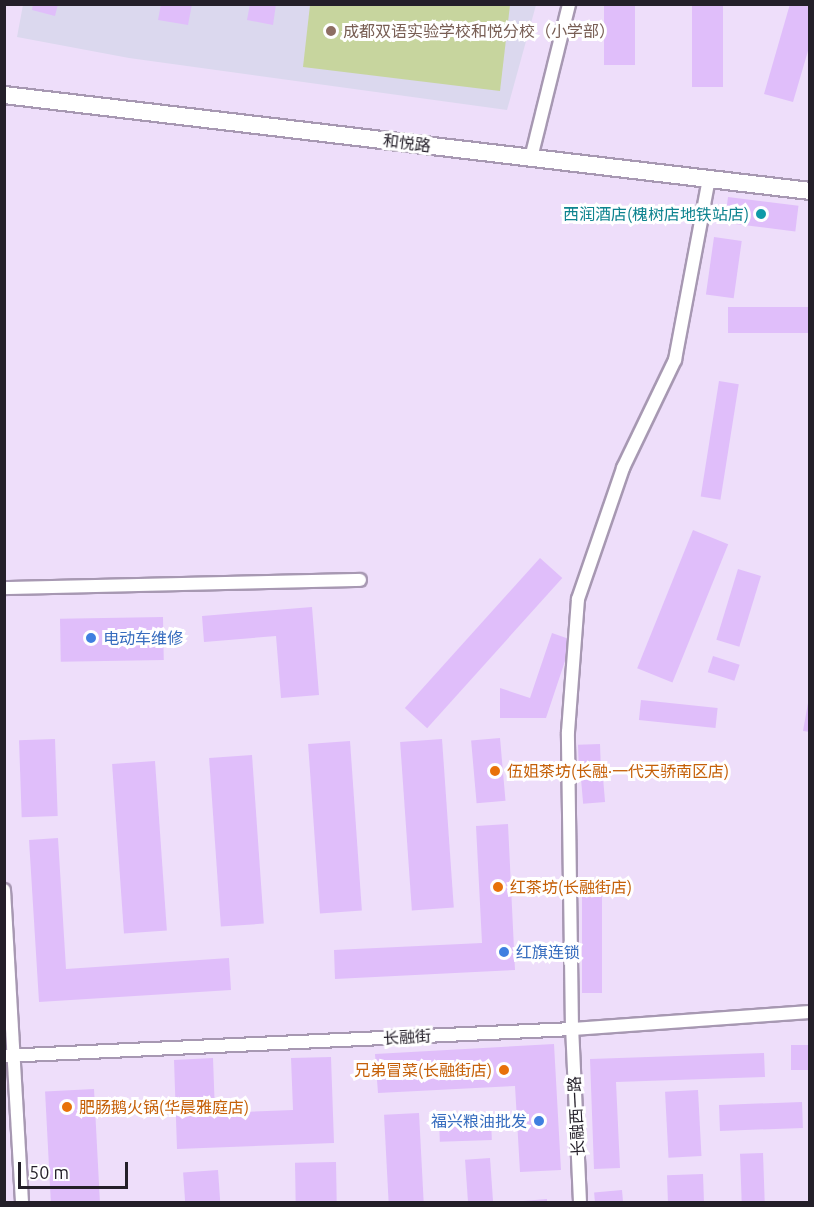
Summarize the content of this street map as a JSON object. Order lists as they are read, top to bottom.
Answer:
{
  "streets": {
    "street": ["和悦路", "长融街", "长融西一路"]
  },
  "crossings": [
    ["和悦路", "长融西一路"],
    ["长融街", "长融西一路"]
  ],
  "places": [
    "成都双语实验学校和悦分校（小学部）",
    "西润酒店(槐树店地铁站店)",
    "电动车维修",
    "伍姐茶坊(长融·一代天骄南区店)",
    "红茶坊(长融街店)",
    "红旗连锁",
    "兄弟冒菜(长融街店)",
    "肥肠鹅火锅(华晨雅庭店)",
    "福兴粮油批发"
  ],
  "scale_bar": "50 m"
}
